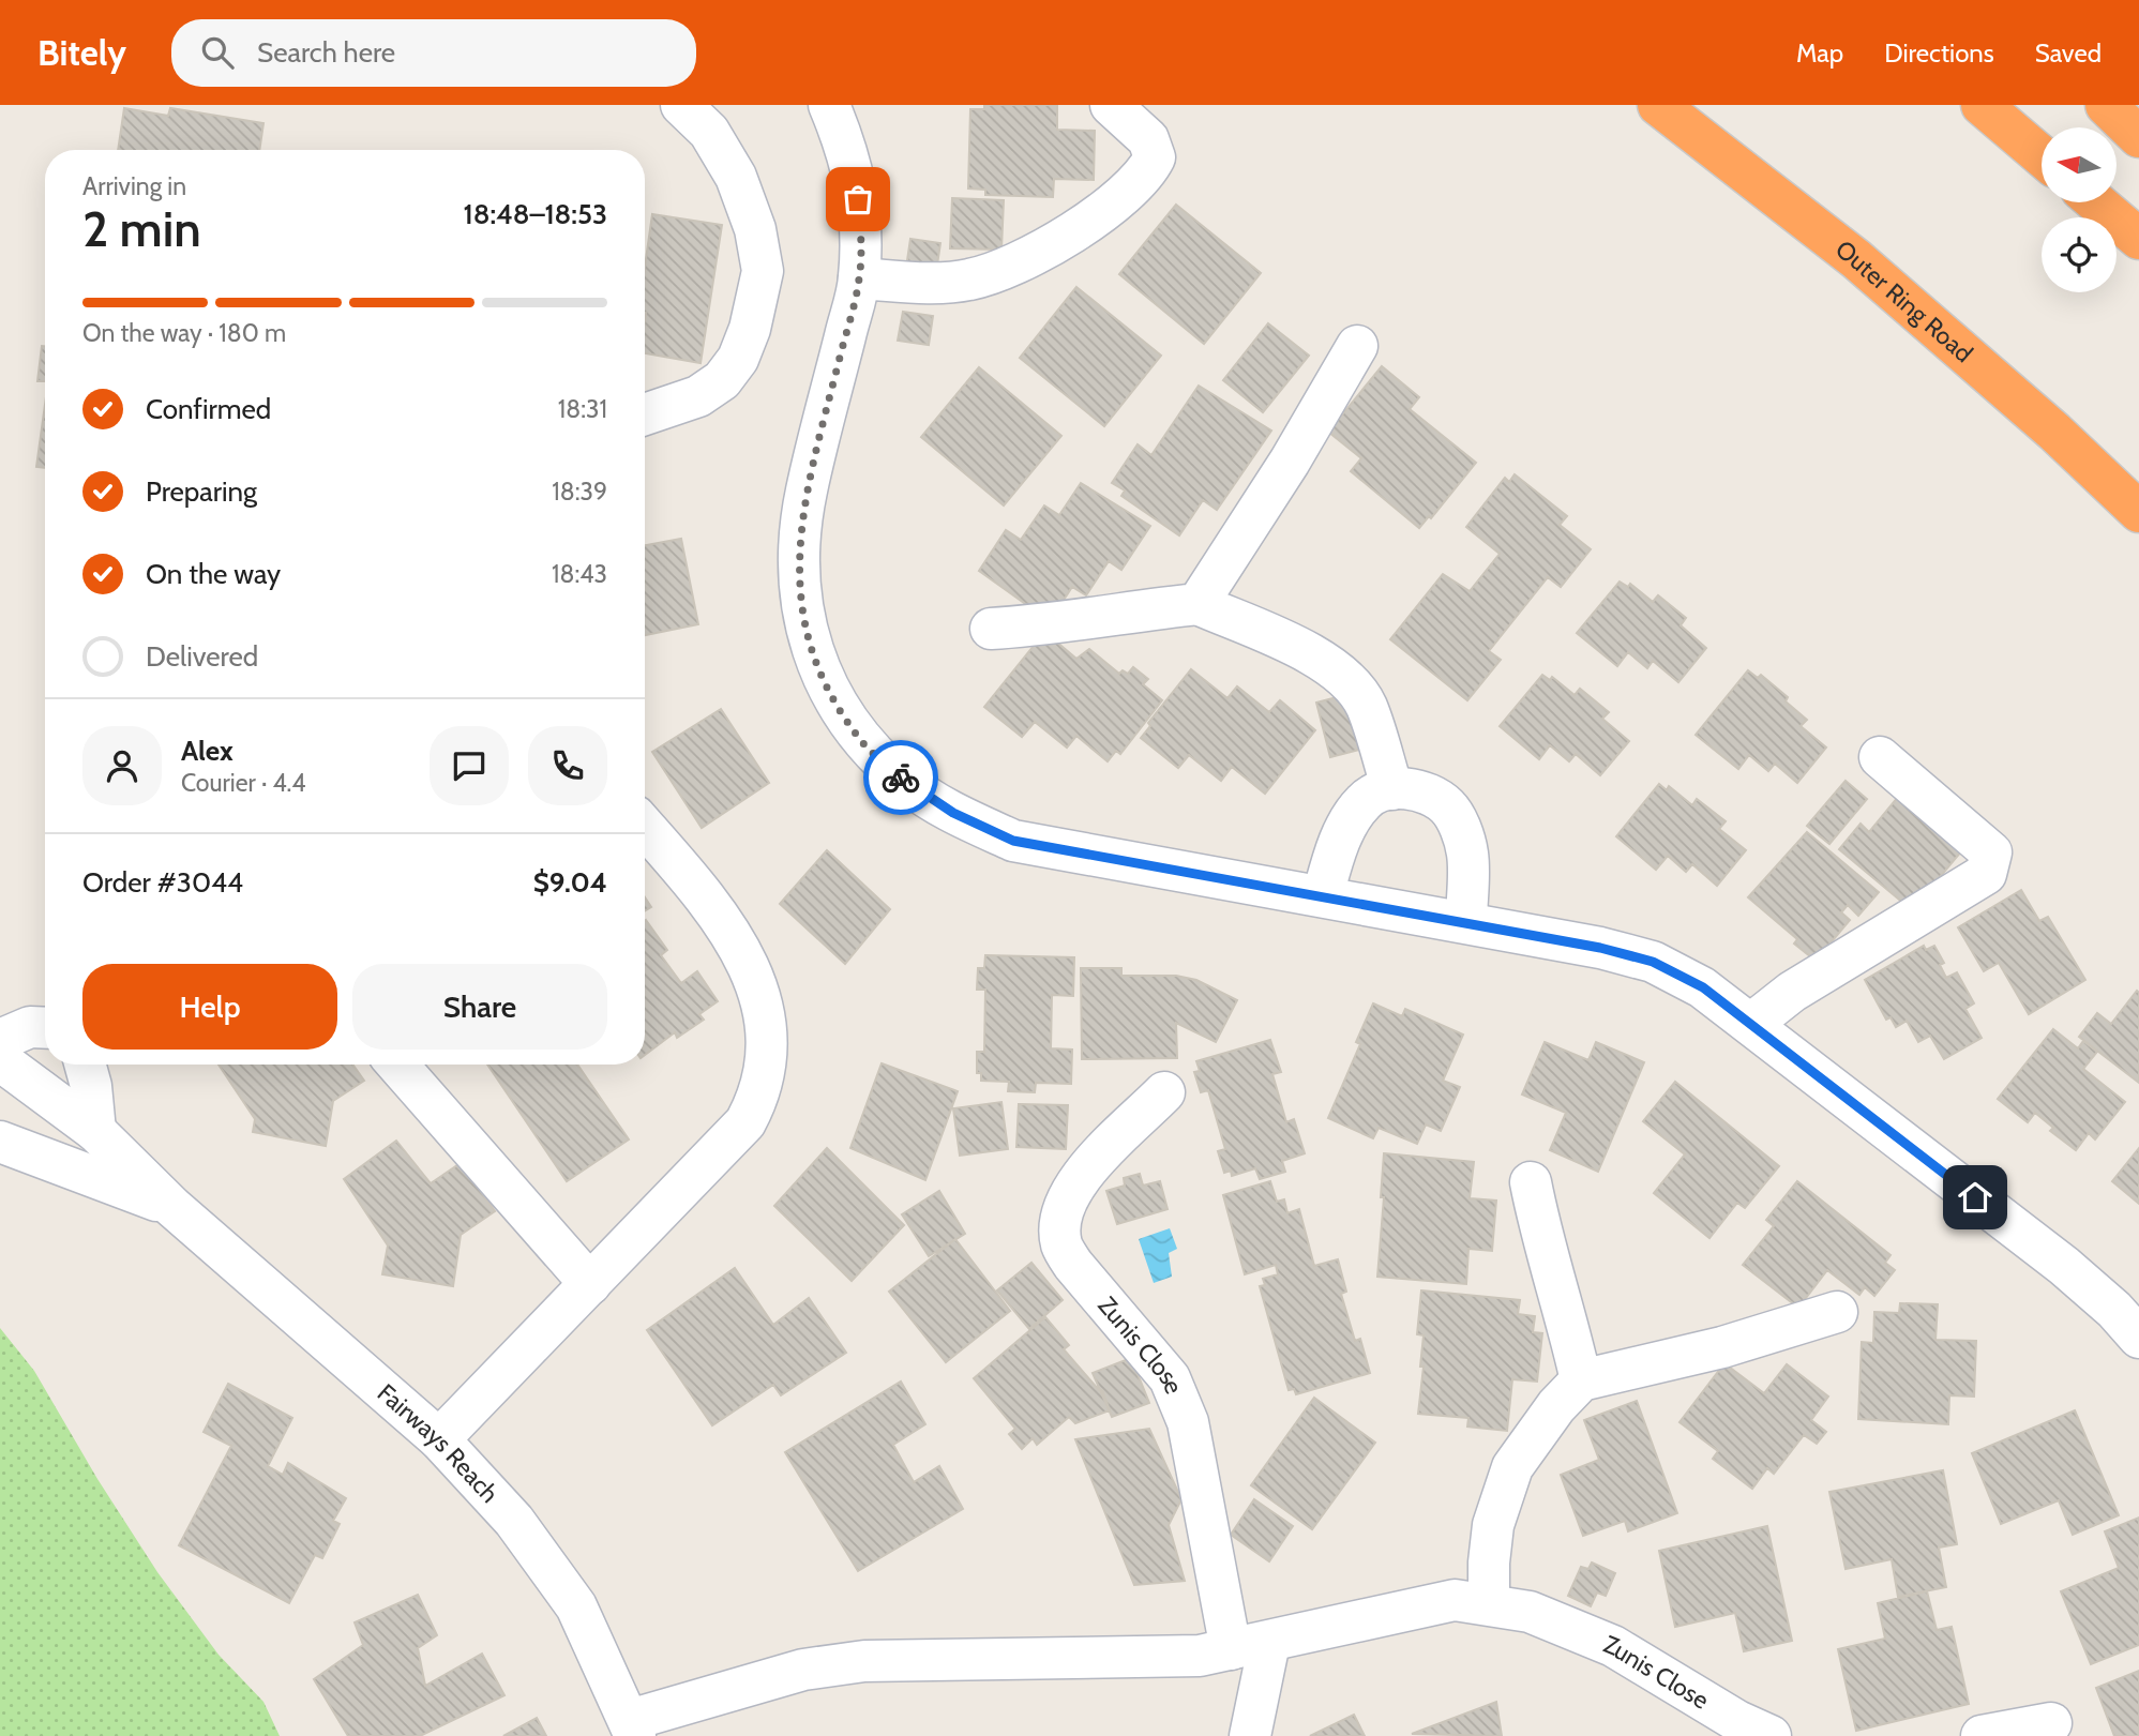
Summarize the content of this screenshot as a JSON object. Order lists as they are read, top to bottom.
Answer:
{
  "streets": {
    "highway": ["Outer Ring Road"],
    "street": ["Zunis Close", "Fairways Reach"]
  },
  "crossings": [
    ["Zunis Close", "Fairways Reach"]
  ],
  "north": "left",
  "page": {
    "header": "Bitely",
    "search": "Search here",
    "nav": ["Map", "Directions", "Saved"],
    "heading": ["2 min", "Arriving in", "18:48–18:53"],
    "panel": [
      "Alex",
      "Courier · 4.4",
      "Order #3044",
      "$9.04"
    ],
    "bar": "On the way · 180 m",
    "list": [
      ["Confirmed", "18:31"],
      ["Preparing", "18:39"],
      ["On the way", "18:43"],
      "Delivered"
    ],
    "buttons": ["Help", "Share"]
  }
}
